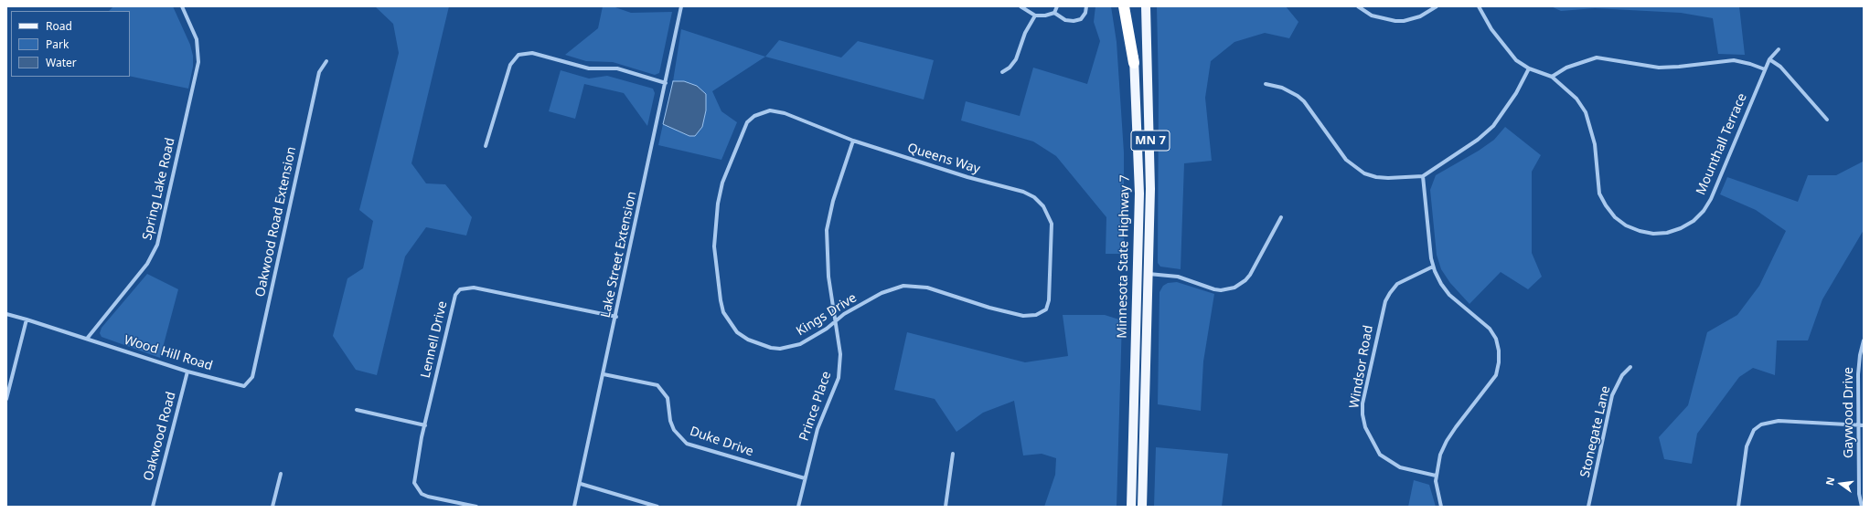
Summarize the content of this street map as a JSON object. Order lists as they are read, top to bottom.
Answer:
{
  "streets": {
    "main road": ["MN 7", "Minnesota State Highway 7"],
    "street": [
      "Mounthall Terrace",
      "Queens Way",
      "Spring Lake Road",
      "Oakwood Road Extension",
      "Lake Street Extension",
      "Kings Drive",
      "Lennell Drive",
      "Wood Hill Road",
      "Windsor Road",
      "Prince Place",
      "Gaywood Drive",
      "Stonegate Lane",
      "Oakwood Road",
      "Duke Drive"
    ]
  },
  "crossings": [
    ["Queens Way", "Kings Drive"],
    ["Queens Way", "Prince Place"],
    ["Spring Lake Road", "Wood Hill Road"],
    ["Oakwood Road Extension", "Wood Hill Road"],
    ["Lake Street Extension", "Lennell Drive"],
    ["Lake Street Extension", "Duke Drive"],
    ["Kings Drive", "Prince Place"],
    ["Wood Hill Road", "Oakwood Road"],
    ["Prince Place", "Duke Drive"]
  ],
  "legend": ["Road", "Park", "Water"],
  "north": "left"
}
